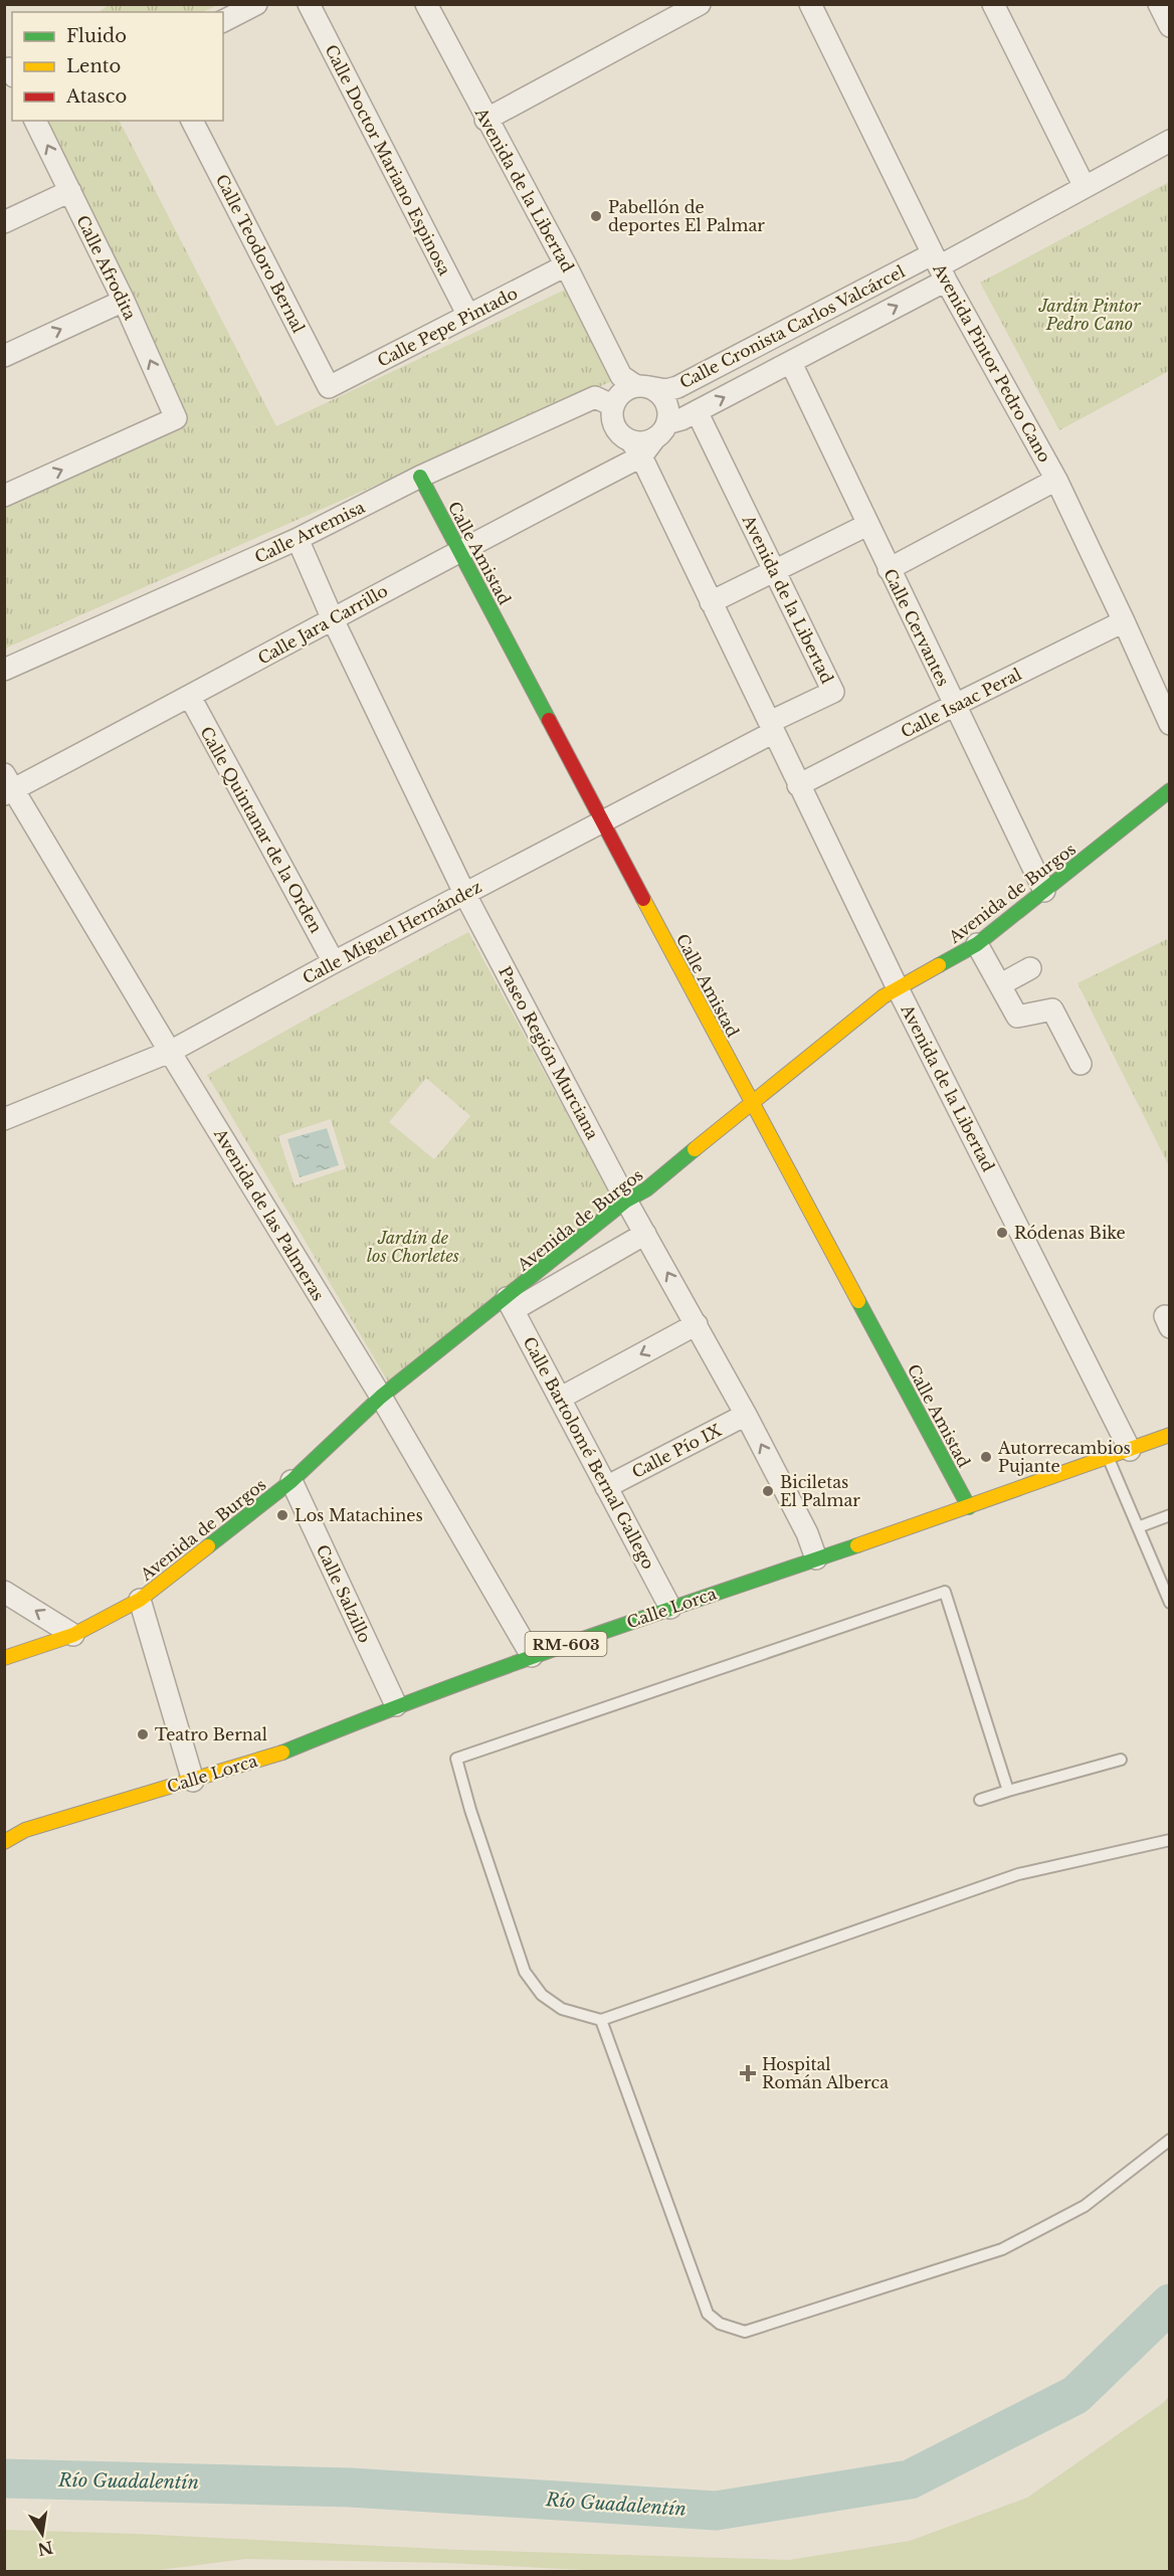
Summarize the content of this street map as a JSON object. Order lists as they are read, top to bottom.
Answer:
{
  "streets": {
    "street": [
      "Calle Doctor Mariano Espinosa",
      "Avenida de la Libertad",
      "Calle Teodoro Bernal",
      "Calle Afrodita",
      "Calle Pepe Pintado",
      "Calle Cronista Carlos Valcárcel",
      "Avenida Pintor Pedro Cano",
      "Calle Artemisa",
      "Calle Amistad",
      "Calle Jara Carrillo",
      "Calle Cervantes",
      "Calle Isaac Peral",
      "Calle Quintanar de la Orden",
      "Avenida de Burgos",
      "Calle Miguel Hernández",
      "Paseo Región Murciana",
      "Avenida de las Palmeras",
      "Calle Pío IX",
      "Calle Bartolomé Bernal Gallego",
      "Calle Salzillo",
      "Calle Lorca",
      "RM-603"
    ]
  },
  "crossings": [
    ["Calle Doctor Mariano Espinosa", "Calle Pepe Pintado"],
    ["Avenida de la Libertad", "Calle Pepe Pintado"],
    ["Avenida de la Libertad", "Calle Cronista Carlos Valcárcel"],
    ["Avenida de la Libertad", "Calle Artemisa"],
    ["Avenida de la Libertad", "Calle Jara Carrillo"],
    ["Avenida de la Libertad", "Calle Isaac Peral"],
    ["Avenida de la Libertad", "Avenida de Burgos"],
    ["Avenida de la Libertad", "Calle Miguel Hernández"],
    ["Avenida de la Libertad", "Calle Lorca"],
    ["Calle Teodoro Bernal", "Calle Pepe Pintado"],
    ["Calle Cronista Carlos Valcárcel", "Avenida Pintor Pedro Cano"],
    ["Calle Cronista Carlos Valcárcel", "Calle Artemisa"],
    ["Calle Cronista Carlos Valcárcel", "Calle Jara Carrillo"],
    ["Calle Cronista Carlos Valcárcel", "Calle Cervantes"],
    ["Avenida Pintor Pedro Cano", "Calle Isaac Peral"],
    ["Calle Artemisa", "Calle Amistad"],
    ["Calle Artemisa", "Calle Jara Carrillo"],
    ["Calle Artemisa", "Paseo Región Murciana"],
    ["Calle Amistad", "Calle Jara Carrillo"],
    ["Calle Amistad", "Avenida de Burgos"],
    ["Calle Amistad", "Calle Miguel Hernández"],
    ["Calle Amistad", "Calle Lorca"],
    ["Calle Jara Carrillo", "Calle Quintanar de la Orden"],
    ["Calle Jara Carrillo", "Paseo Región Murciana"],
    ["Calle Jara Carrillo", "Avenida de las Palmeras"],
    ["Calle Cervantes", "Calle Isaac Peral"],
    ["Calle Cervantes", "Avenida de Burgos"],
    ["Calle Quintanar de la Orden", "Calle Miguel Hernández"],
    ["Avenida de Burgos", "Paseo Región Murciana"],
    ["Avenida de Burgos", "Avenida de las Palmeras"],
    ["Avenida de Burgos", "Calle Bartolomé Bernal Gallego"],
    ["Avenida de Burgos", "Calle Salzillo"],
    ["Calle Miguel Hernández", "Paseo Región Murciana"],
    ["Calle Miguel Hernández", "Avenida de las Palmeras"],
    ["Paseo Región Murciana", "Calle Pío IX"],
    ["Paseo Región Murciana", "Calle Lorca"],
    ["Avenida de las Palmeras", "Calle Lorca"],
    ["Calle Pío IX", "Calle Bartolomé Bernal Gallego"],
    ["Calle Bartolomé Bernal Gallego", "Calle Lorca"],
    ["Calle Salzillo", "Calle Lorca"]
  ],
  "water": ["Río Guadalentín"],
  "parks": ["Jardín Pintor Pedro Cano", "Jardín de los Chorletes"],
  "places": {
    "other": [
      "Pabellón de deportes El Palmar",
      "Ródenas Bike",
      "Autorrecambios Pujante",
      "Biciletas El Palmar",
      "Los Matachines",
      "Teatro Bernal"
    ],
    "health": ["Hospital Román Alberca"]
  },
  "legend": ["Fluido", "Lento", "Atasco"],
  "north": "bottom"
}
